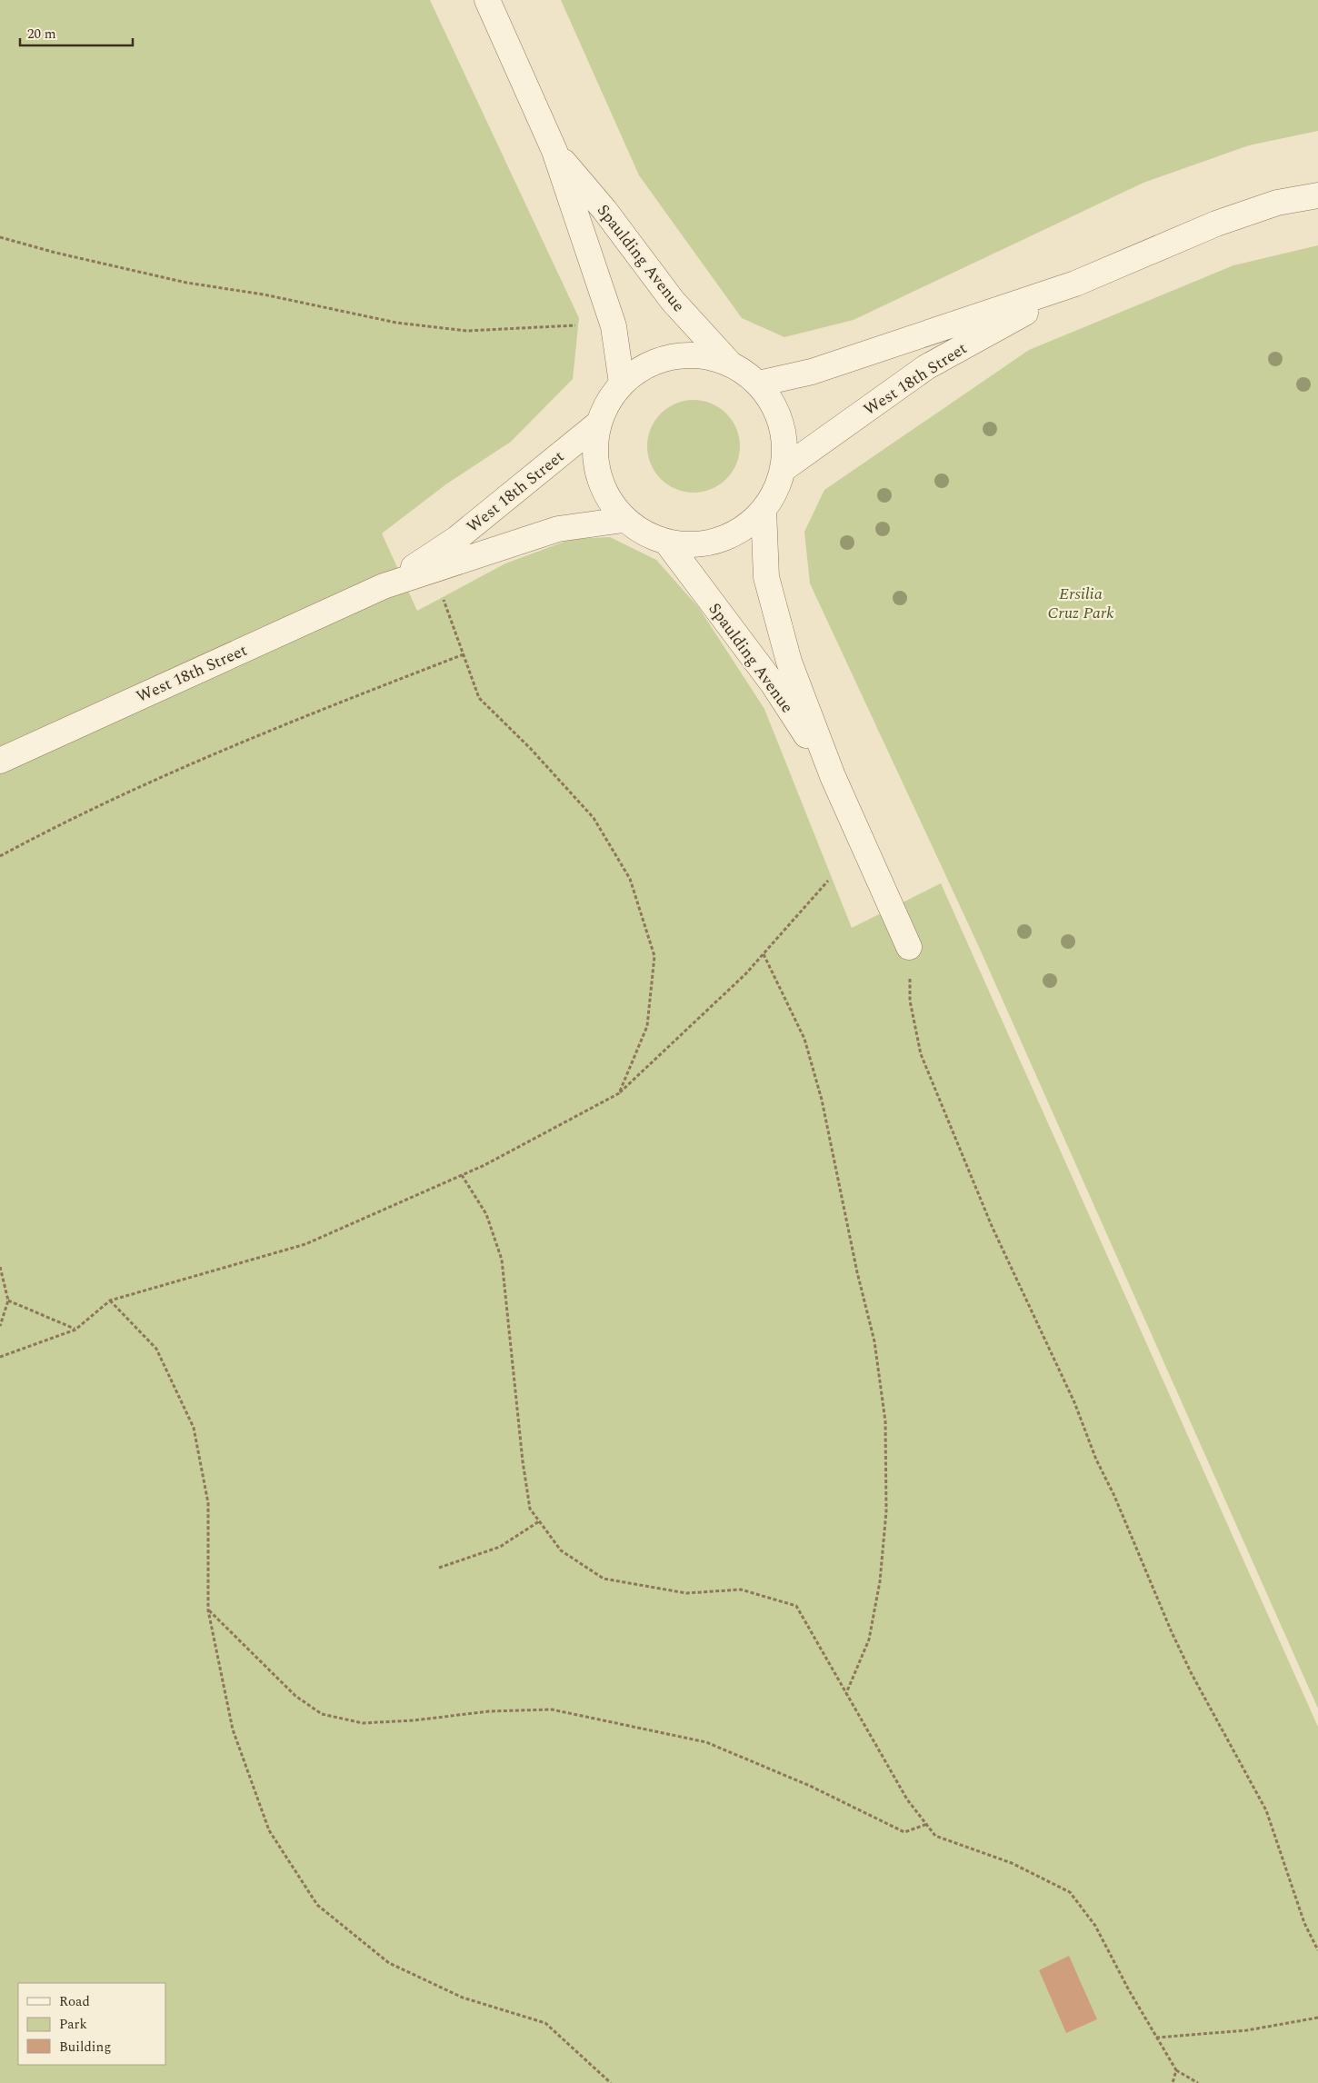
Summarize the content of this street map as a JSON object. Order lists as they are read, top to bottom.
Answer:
{
  "streets": {
    "street": ["Spaulding Avenue", "West 18th Street"]
  },
  "parks": ["Ersilia Cruz Park"],
  "legend": ["Road", "Park", "Building"],
  "scale_bar": "20 m"
}
